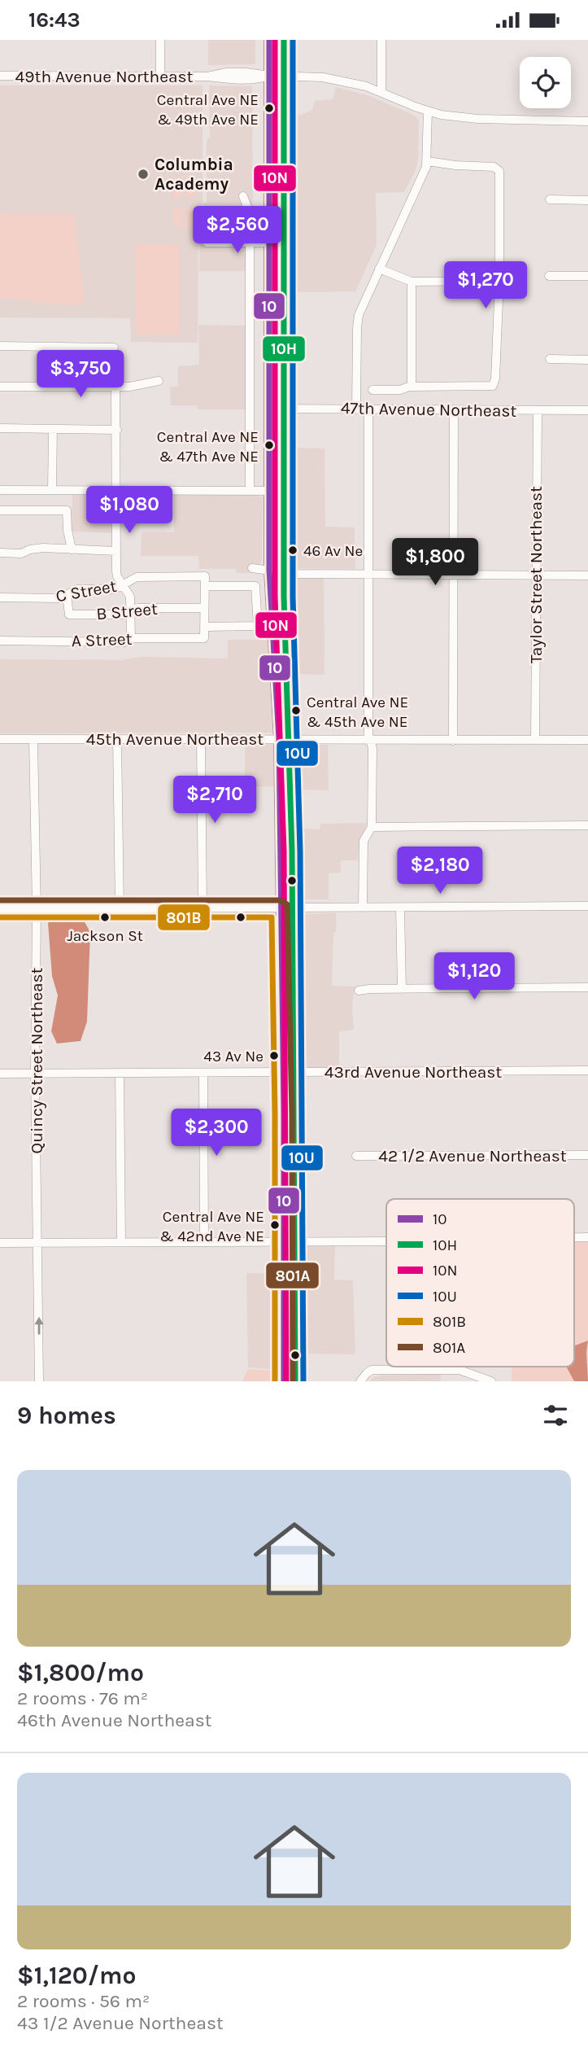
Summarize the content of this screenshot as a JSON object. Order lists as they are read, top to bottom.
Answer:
{
  "streets": {
    "street": [
      "49th Avenue Northeast",
      "47th Avenue Northeast",
      "Taylor Street Northeast",
      "C Street",
      "B Street",
      "A Street",
      "45th Avenue Northeast",
      "Quincy Street Northeast",
      "43rd Avenue Northeast",
      "42 1/2 Avenue Northeast"
    ]
  },
  "crossings": [
    ["47th Avenue Northeast", "Taylor Street Northeast"],
    ["Taylor Street Northeast", "45th Avenue Northeast"],
    ["C Street", "B Street"],
    ["45th Avenue Northeast", "Quincy Street Northeast"],
    ["Quincy Street Northeast", "43rd Avenue Northeast"]
  ],
  "places": [
    "Central Ave NE & 49th Ave NE",
    "Columbia Academy",
    "Central Ave NE & 47th Ave NE",
    "46 Av Ne",
    "Central Ave NE & 45th Ave NE",
    "Jackson St",
    "43 Av Ne",
    "Central Ave NE & 42nd Ave NE"
  ],
  "lines": [
    "transit line 10",
    "transit line 10H",
    "transit line 10N",
    "transit line 10U",
    "transit line 801A",
    "transit line 801B"
  ],
  "legend": [
    "10",
    "10H",
    "10N",
    "10U",
    "801B",
    "801A"
  ],
  "page": {
    "status": "16:43",
    "price": [
      "$2,560",
      "$1,270",
      "$3,750",
      "$1,080",
      "$1,800",
      "$2,710",
      "$2,180",
      "$1,120",
      "$2,300"
    ],
    "heading": "9 homes",
    "list": [
      {
        "name": "$1,800/mo",
        "note": "2 rooms · 76 m² · 46th Avenue Northeast"
      },
      {
        "name": "$1,120/mo",
        "note": "2 rooms · 56 m² · 43 1/2 Avenue Northeast"
      }
    ]
  }
}
